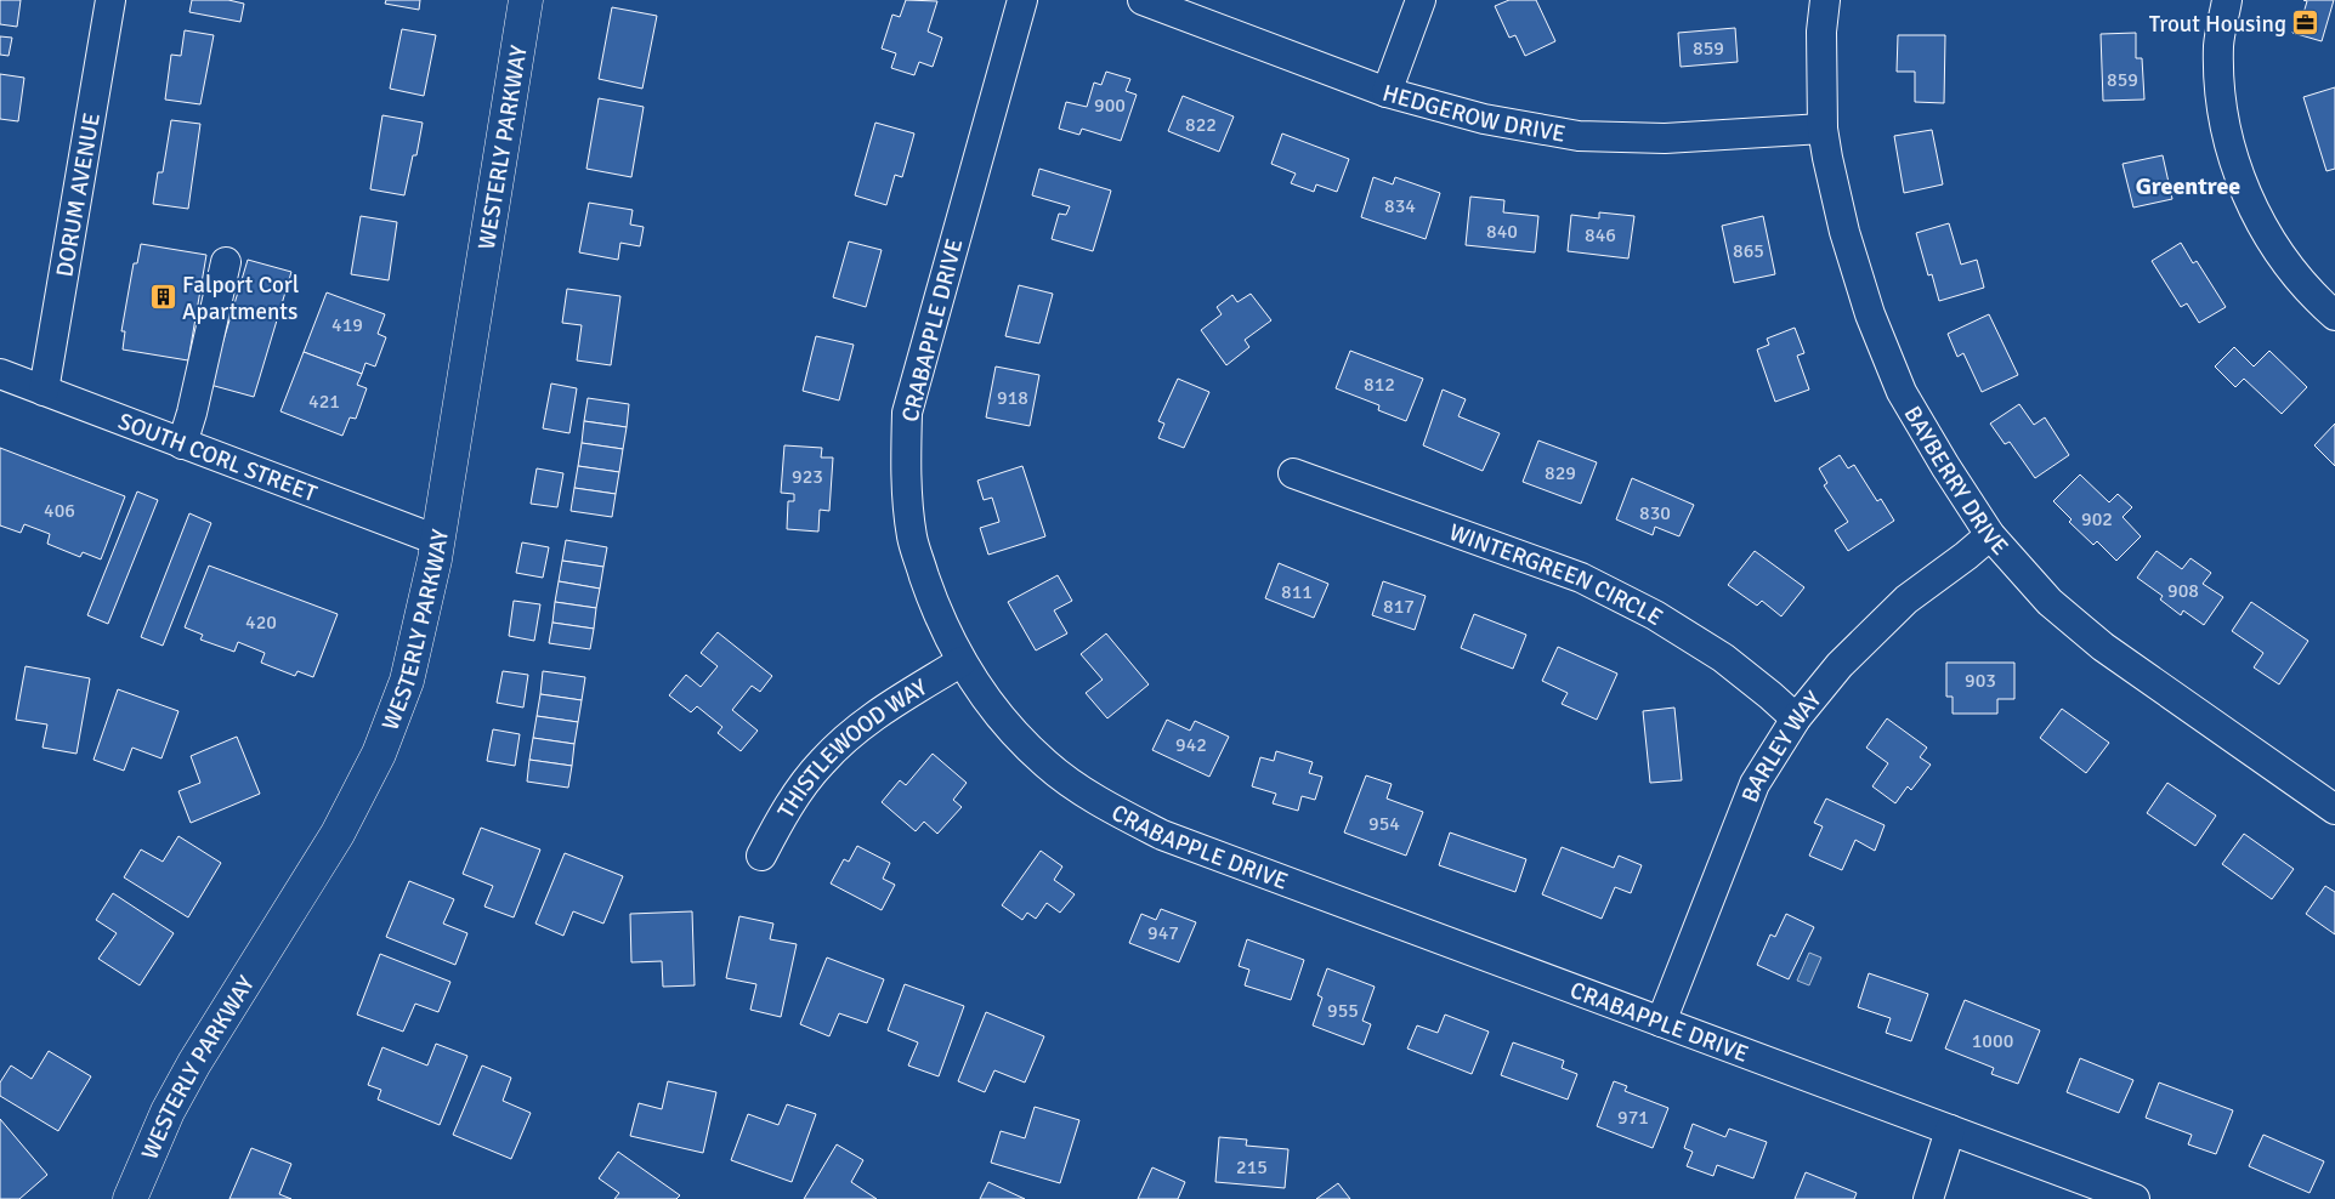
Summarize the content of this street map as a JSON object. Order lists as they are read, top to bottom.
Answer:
{
  "streets": {
    "main road": ["WESTERLY PARKWAY"],
    "street": [
      "HEDGEROW DRIVE",
      "DORUM AVENUE",
      "CRABAPPLE DRIVE",
      "SOUTH CORL STREET",
      "BAYBERRY DRIVE",
      "WINTERGREEN CIRCLE",
      "BARLEY WAY",
      "THISTLEWOOD WAY"
    ]
  },
  "crossings": [
    ["HEDGEROW DRIVE", "BAYBERRY DRIVE"],
    ["WESTERLY PARKWAY", "SOUTH CORL STREET"],
    ["DORUM AVENUE", "SOUTH CORL STREET"],
    ["CRABAPPLE DRIVE", "BARLEY WAY"],
    ["CRABAPPLE DRIVE", "THISTLEWOOD WAY"],
    ["BAYBERRY DRIVE", "BARLEY WAY"],
    ["WINTERGREEN CIRCLE", "BARLEY WAY"]
  ],
  "districts": ["Greentree"],
  "places": {
    "office": ["Trout Housing"],
    "building": ["Falport Corl Apartments"]
  },
  "house_numbers": [
    "859",
    "859",
    "900",
    "822",
    "834",
    "840",
    "846",
    "865",
    "419",
    "812",
    "918",
    "421",
    "829",
    "923",
    "406",
    "830",
    "902",
    "908",
    "811",
    "817",
    "420",
    "903",
    "942",
    "954",
    "947",
    "955",
    "1000",
    "971",
    "215"
  ]
}
